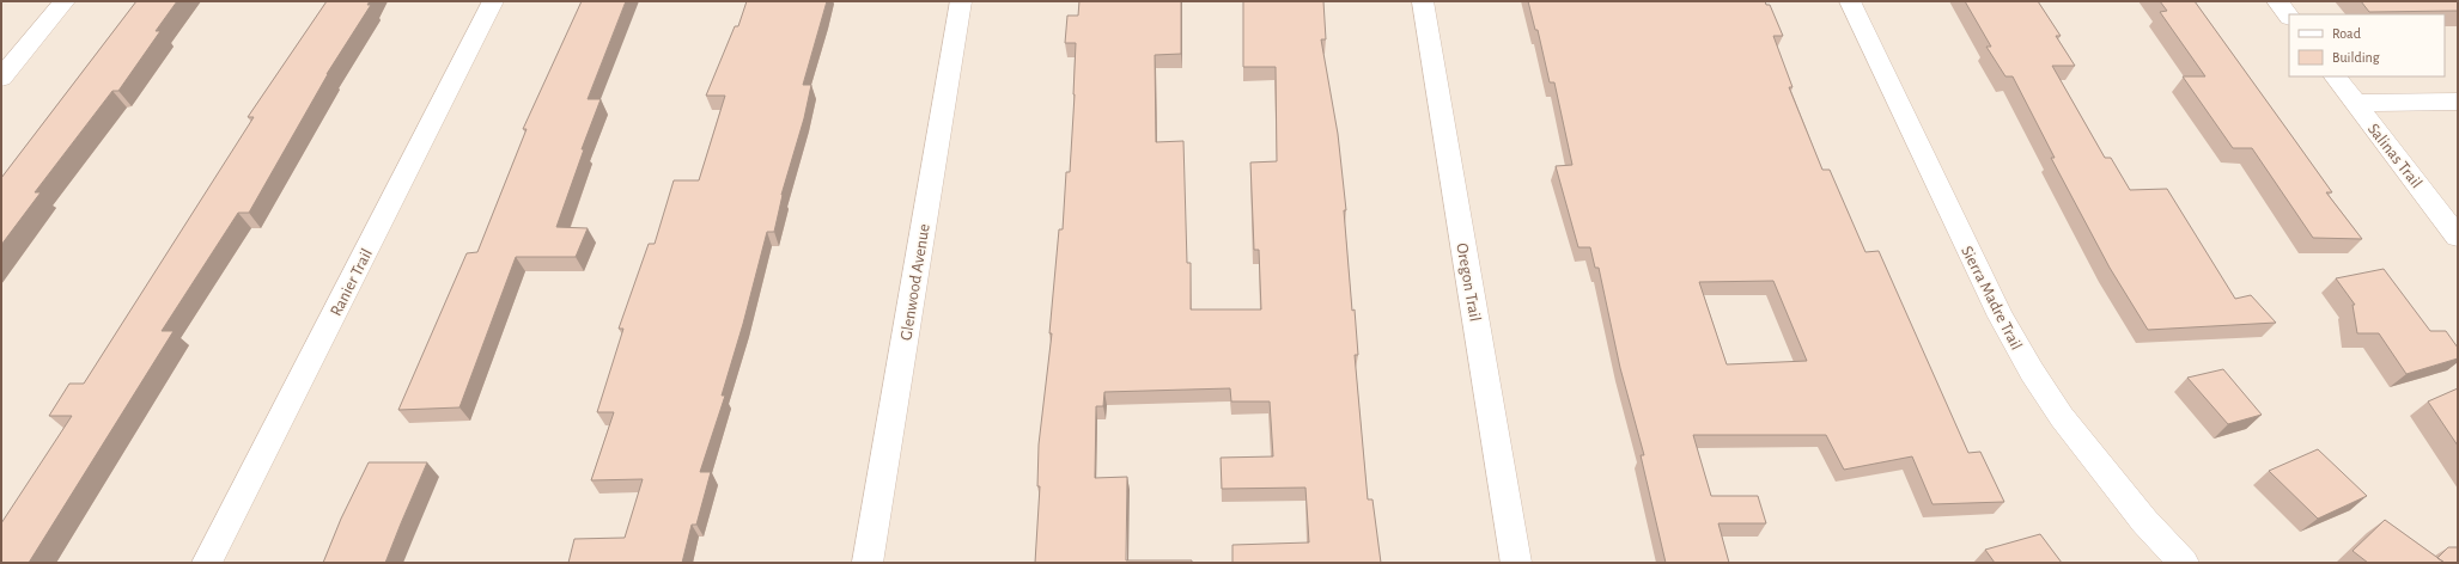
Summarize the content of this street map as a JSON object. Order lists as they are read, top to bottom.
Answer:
{
  "streets": {
    "street": [
      "Salinas Trail",
      "Ranier Trail",
      "Glenwood Avenue",
      "Oregon Trail",
      "Sierra Madre Trail"
    ]
  },
  "legend": ["Road", "Building"]
}
